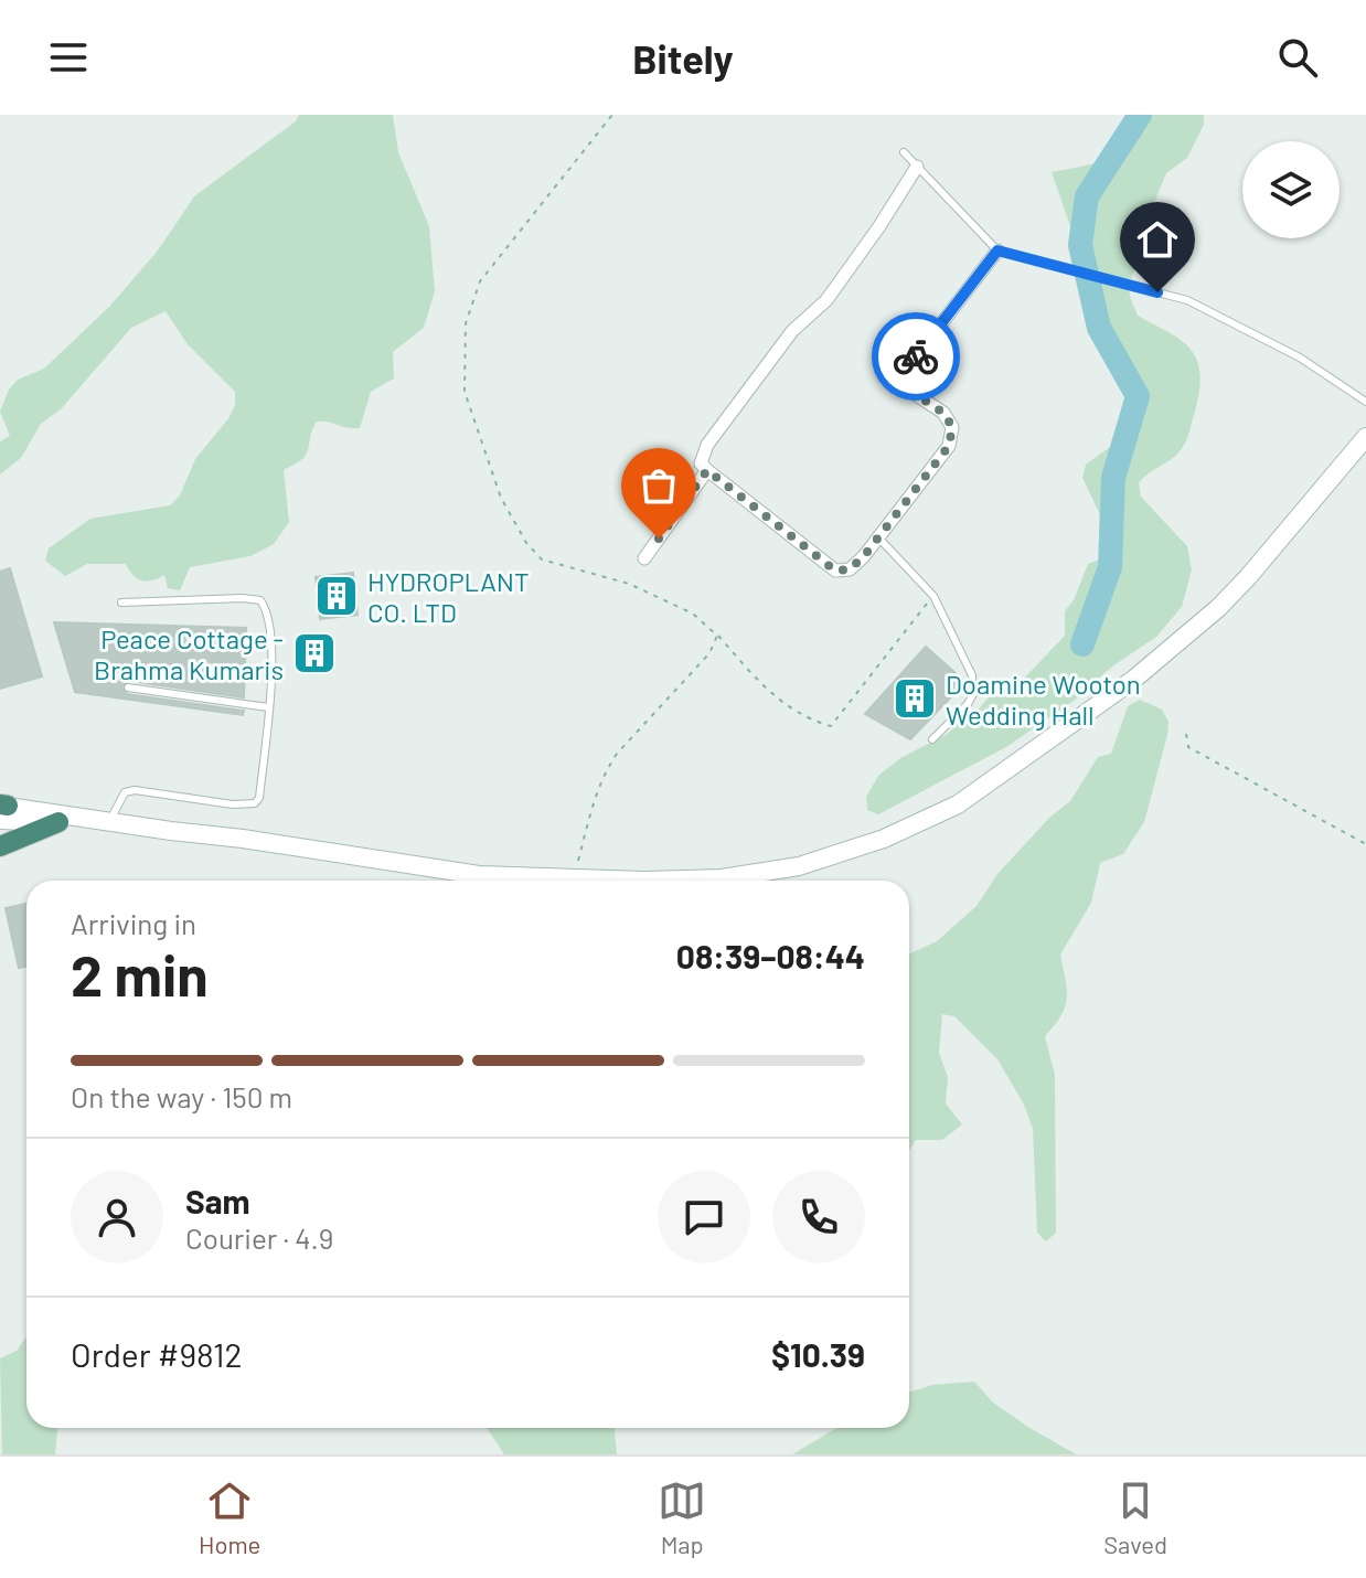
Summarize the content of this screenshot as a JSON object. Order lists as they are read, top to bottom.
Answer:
{
  "places": {
    "building": ["HYDROPLANT CO. LTD", "Peace Cottage - Brahma Kumaris", "Doamine Wooton Wedding Hall"]
  },
  "page": {
    "header": "Bitely",
    "heading": ["2 min", "Arriving in", "08:39–08:44"],
    "panel": [
      "Sam",
      "Courier · 4.9",
      "Order #9812",
      "$10.39"
    ],
    "bar": "On the way · 150 m",
    "tabs": ["Home", "Map", "Saved"]
  }
}
